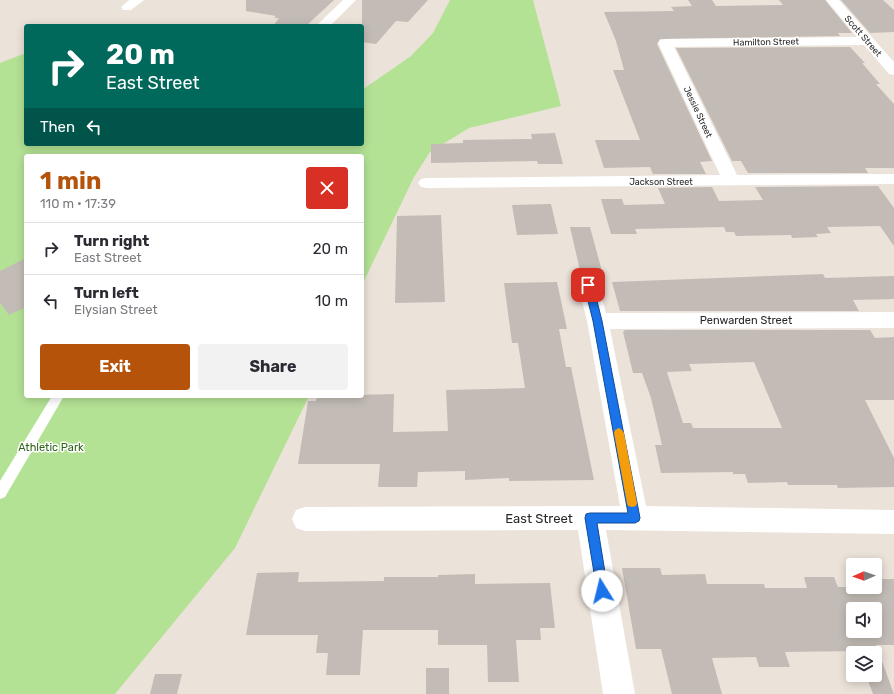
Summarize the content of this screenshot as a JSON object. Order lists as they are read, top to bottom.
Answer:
{
  "streets": {
    "street": [
      "Scott Street",
      "Hamilton Street",
      "Jessie Street",
      "Jackson Street",
      "Penwarden Street",
      "East Street"
    ]
  },
  "crossings": [
    ["Scott Street", "Hamilton Street"],
    ["Hamilton Street", "Jessie Street"],
    ["Jessie Street", "Jackson Street"]
  ],
  "parks": ["Athletic Park"],
  "north": "left",
  "page": {
    "turn": ["20 m", "East Street"],
    "then": "Then",
    "heading": ["1 min", "110 m · 17:39"],
    "list": [
      {
        "name": "Turn right",
        "note": "East Street",
        "value": "20 m"
      },
      {
        "name": "Turn left",
        "note": "Elysian Street",
        "value": "10 m"
      }
    ],
    "buttons": ["Exit", "Share"]
  }
}
